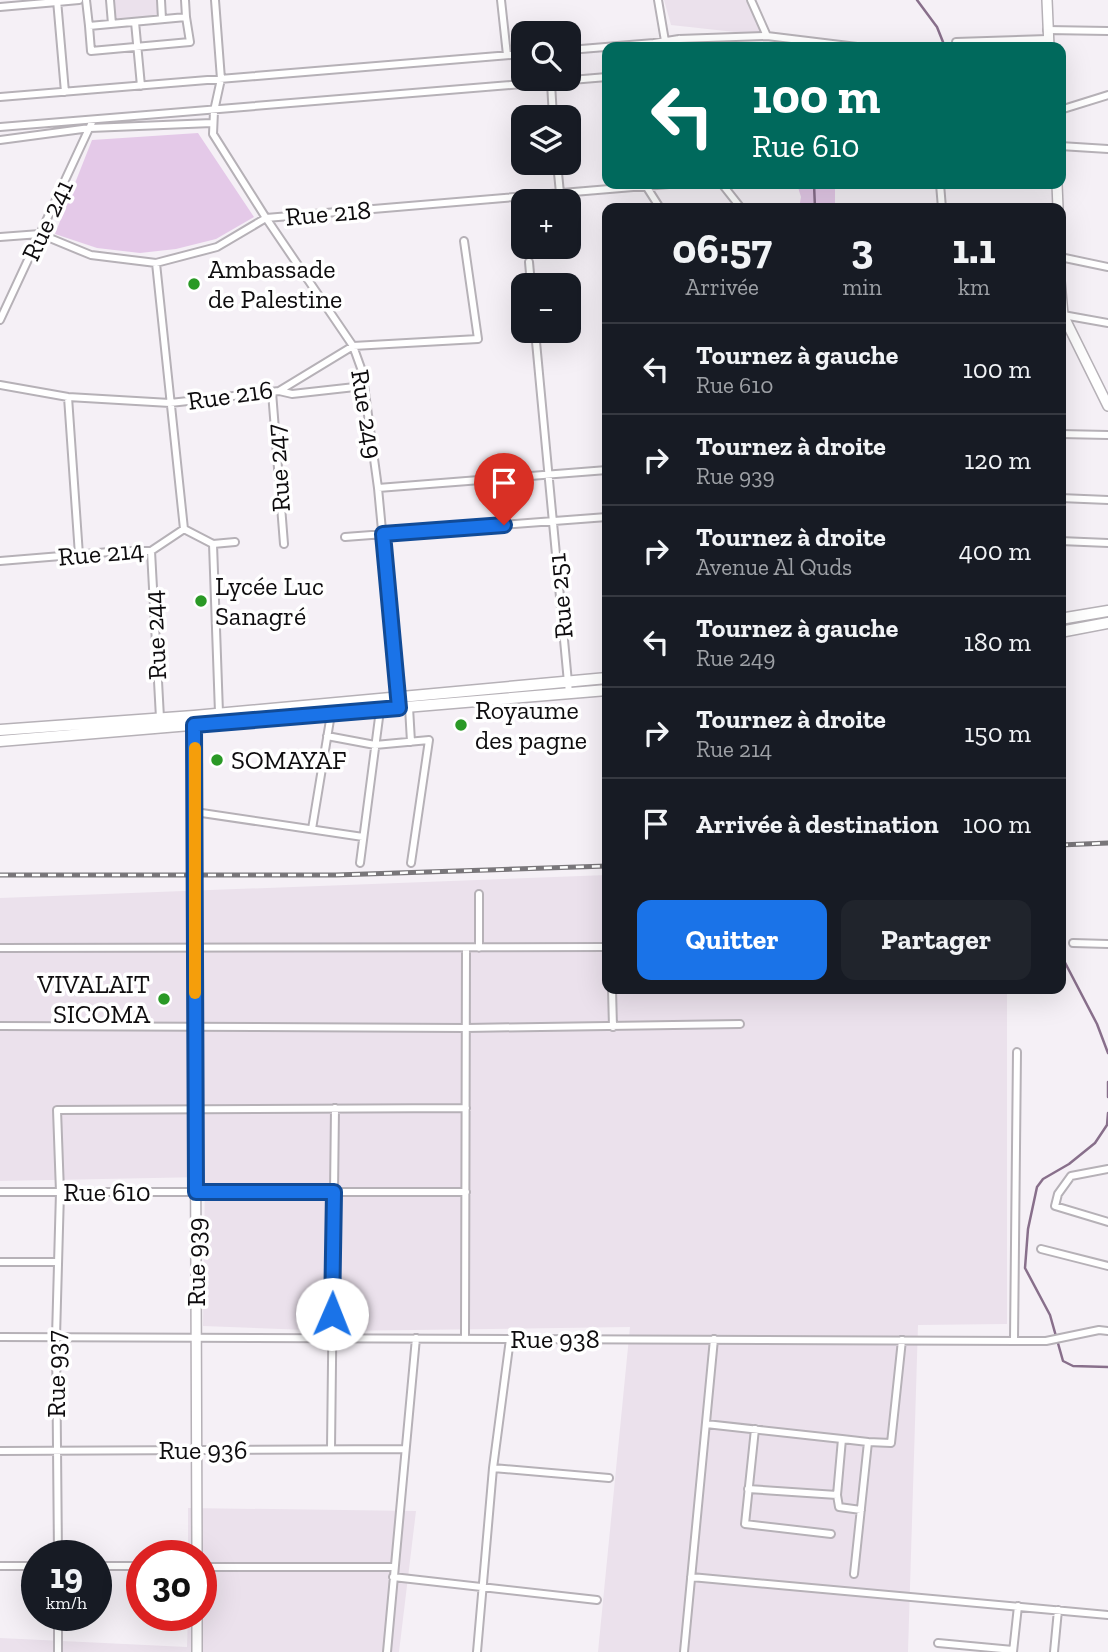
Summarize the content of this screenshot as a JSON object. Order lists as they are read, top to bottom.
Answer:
{
  "streets": {
    "main road": ["Rue 939"],
    "street": [
      "Rue 218",
      "Rue 241",
      "Rue 216",
      "Rue 249",
      "Rue 247",
      "Rue 214",
      "Rue 251",
      "Rue 244",
      "Rue 610",
      "Rue 938",
      "Rue 937",
      "Rue 936"
    ]
  },
  "crossings": [
    ["Rue 218", "Rue 241"],
    ["Rue 218", "Rue 249"],
    ["Rue 216", "Rue 249"],
    ["Rue 216", "Rue 247"],
    ["Rue 214", "Rue 244"],
    ["Rue 610", "Rue 939"],
    ["Rue 610", "Rue 937"],
    ["Rue 939", "Rue 938"],
    ["Rue 939", "Rue 937"],
    ["Rue 939", "Rue 936"],
    ["Rue 938", "Rue 937"],
    ["Rue 937", "Rue 936"]
  ],
  "places": [
    "Ambassade de Palestine",
    "Lycée Luc Sanagré",
    "Royaume des pagne",
    "SOMAYAF",
    "VIVALAIT SICOMA"
  ],
  "page": {
    "map_buttons": ["+", "−"],
    "turn": ["100 m", "Rue 610"],
    "eta": [
      "06:57",
      "Arrivée",
      "3",
      "min",
      "1.1",
      "km"
    ],
    "list": [
      {
        "name": "Tournez à gauche",
        "note": "Rue 610",
        "value": "100 m"
      },
      {
        "name": "Tournez à droite",
        "note": "Rue 939",
        "value": "120 m"
      },
      {
        "name": "Tournez à droite",
        "note": "Avenue Al Quds",
        "value": "400 m"
      },
      {
        "name": "Tournez à gauche",
        "note": "Rue 249",
        "value": "180 m"
      },
      {
        "name": "Tournez à droite",
        "note": "Rue 214",
        "value": "150 m"
      },
      {
        "name": "Arrivée à destination",
        "value": "100 m"
      }
    ],
    "buttons": ["Quitter", "Partager"],
    "speed": "19 km/h",
    "limit": "30"
  }
}
